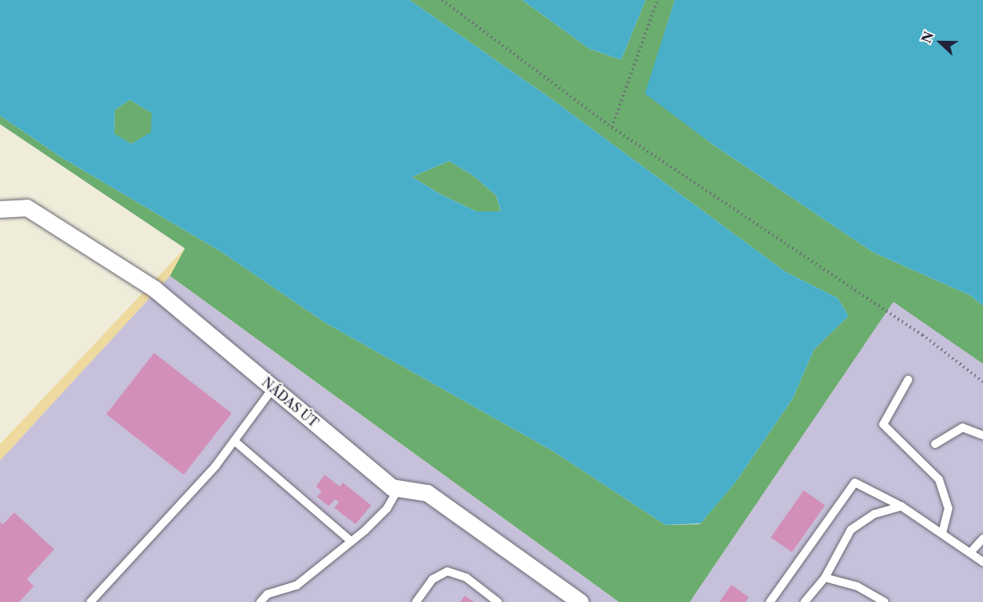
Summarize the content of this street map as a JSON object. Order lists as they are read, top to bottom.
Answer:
{
  "streets": {
    "street": ["NÁDAS ÚT"]
  },
  "north": "left"
}
